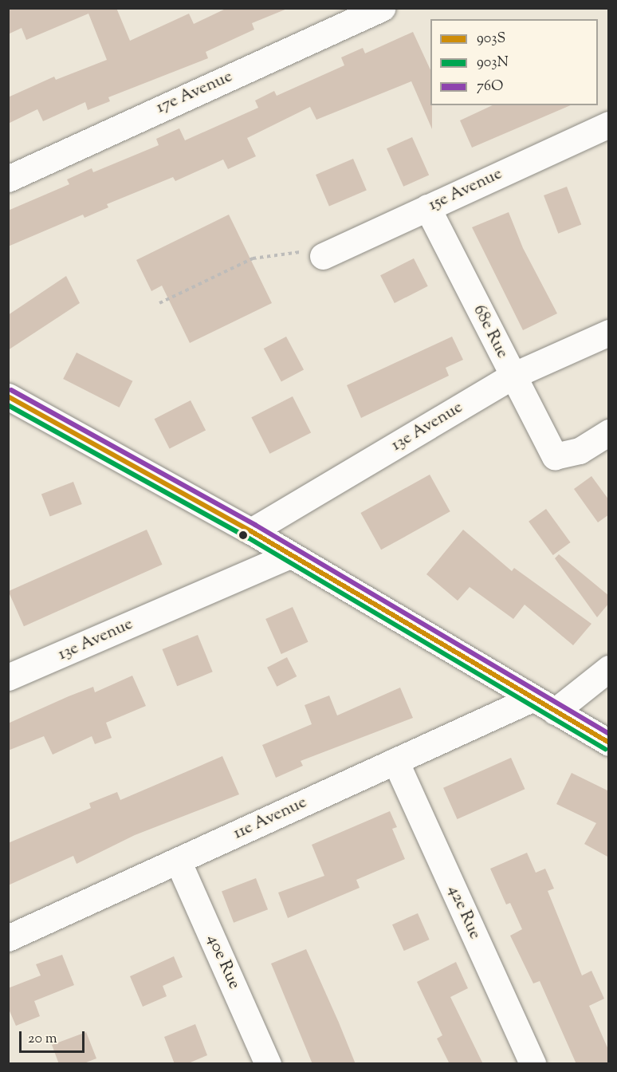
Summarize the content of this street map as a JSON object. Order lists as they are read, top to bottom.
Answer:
{
  "streets": {
    "street": [
      "17e Avenue",
      "15e Avenue",
      "68e Rue",
      "13e Avenue",
      "11e Avenue",
      "42e Rue",
      "40e Rue"
    ]
  },
  "crossings": [
    ["15e Avenue", "68e Rue"],
    ["68e Rue", "13e Avenue"],
    ["11e Avenue", "42e Rue"],
    ["11e Avenue", "40e Rue"]
  ],
  "lines": ["transit line 76O", "transit line 903S", "transit line 903N"],
  "legend": ["903S", "903N", "76O"],
  "scale_bar": "20 m"
}
